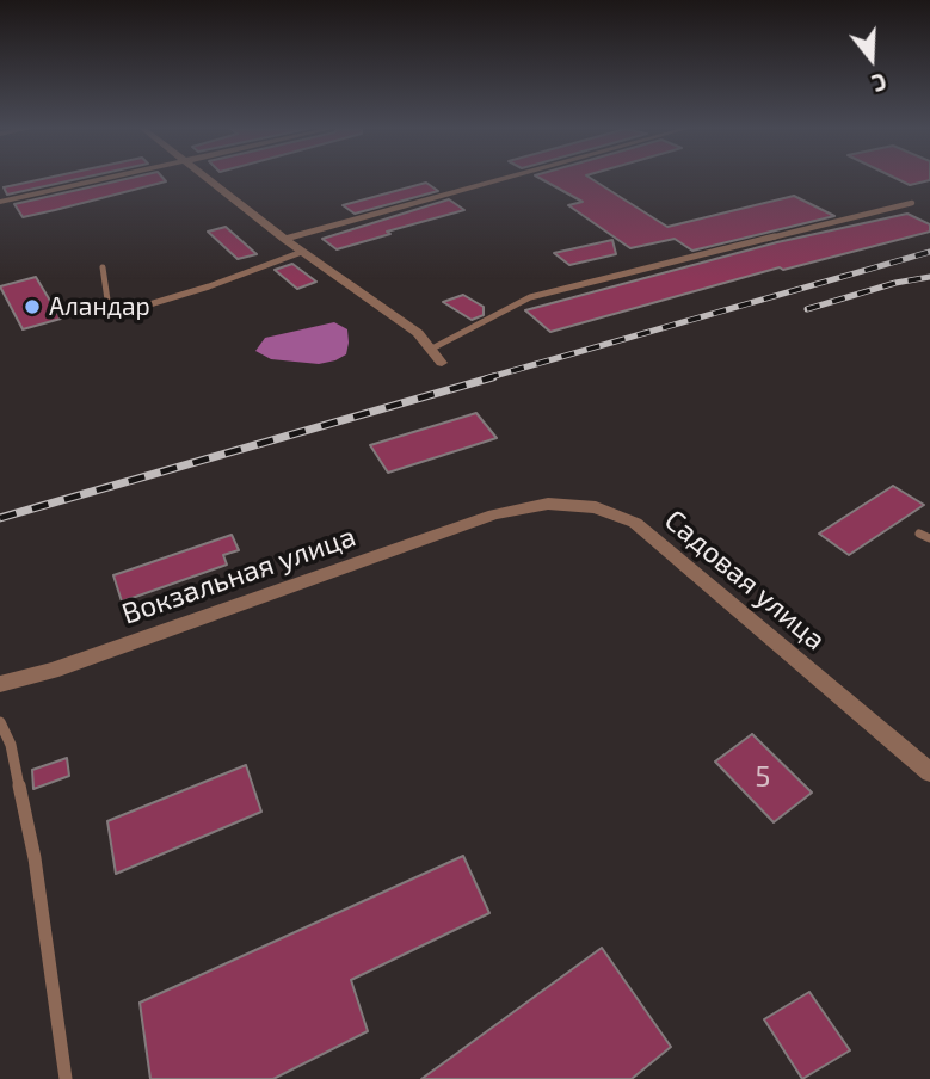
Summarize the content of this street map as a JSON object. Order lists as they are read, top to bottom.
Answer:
{
  "streets": {
    "street": ["Вокзальная улица", "Садовая улица"]
  },
  "crossings": [
    ["Вокзальная улица", "Садовая улица"]
  ],
  "places": ["Аландар"],
  "house_numbers": ["5"],
  "north": "bottom"
}
